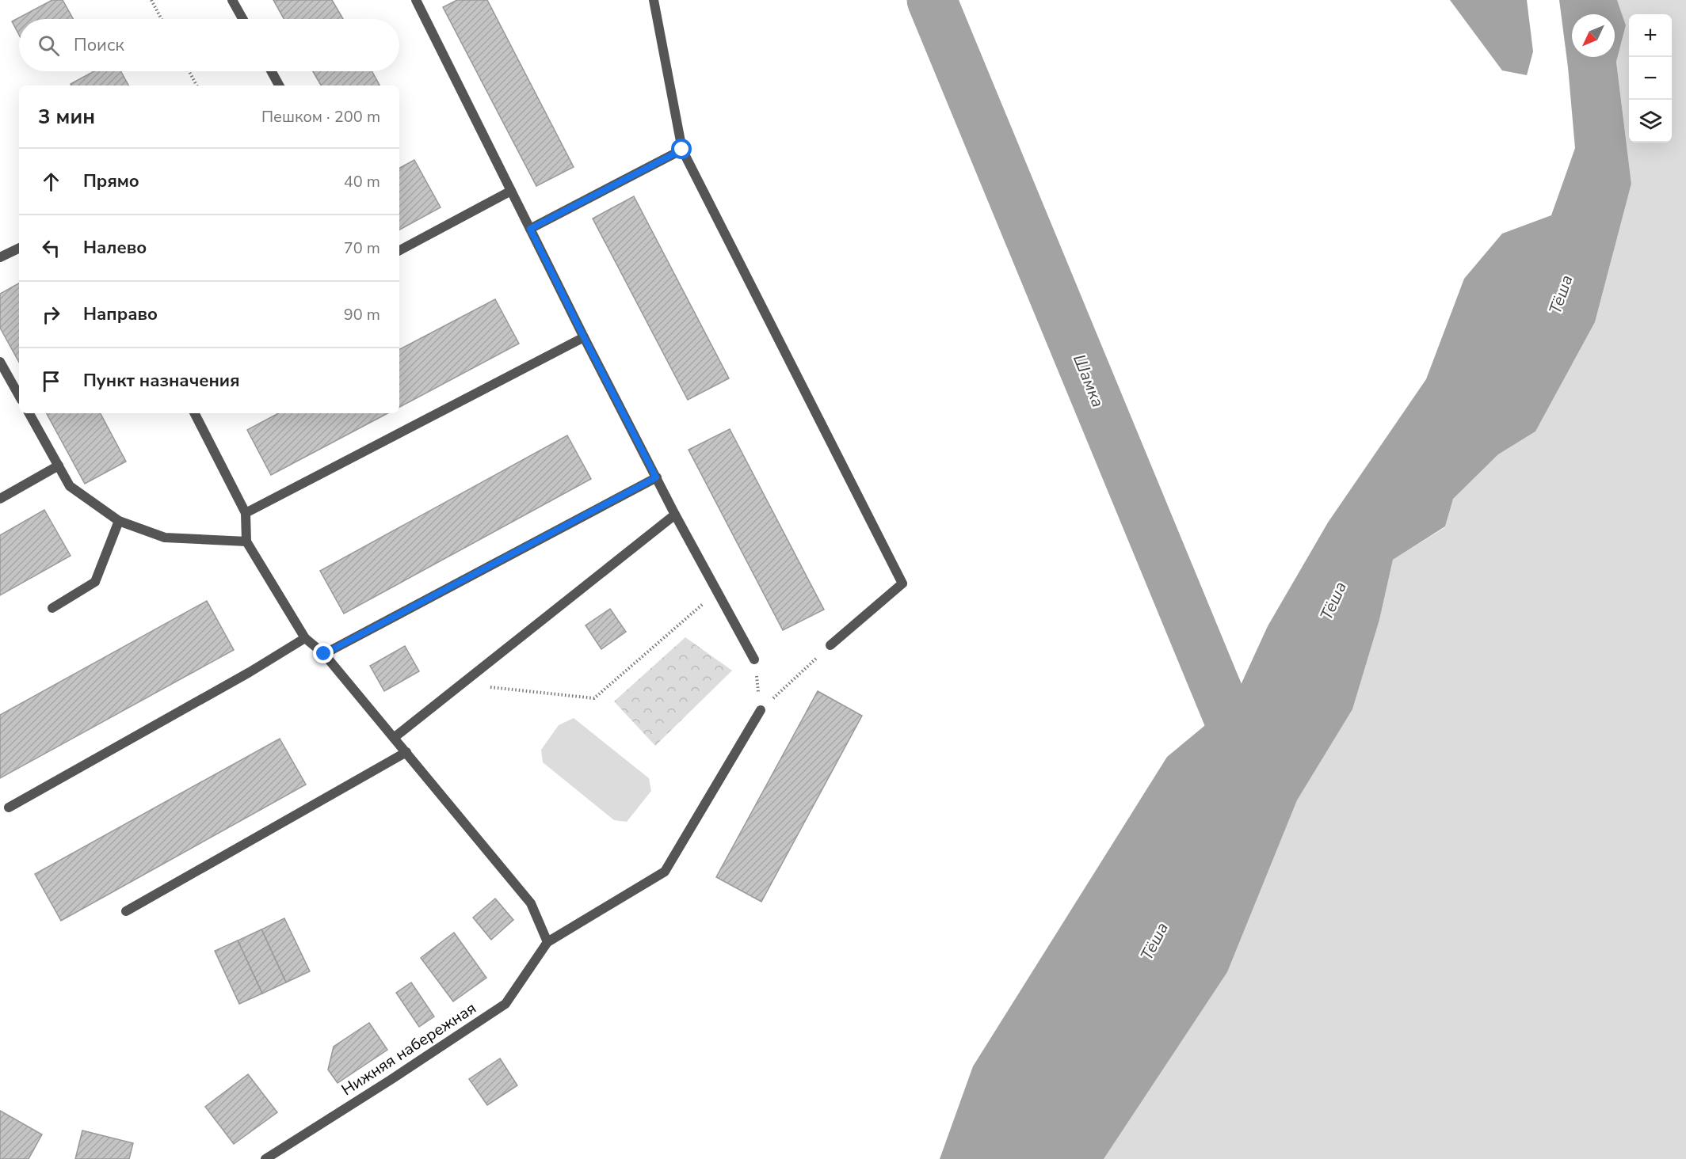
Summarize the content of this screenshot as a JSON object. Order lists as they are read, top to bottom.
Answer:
{
  "streets": {
    "street": ["Нижняя набережная"]
  },
  "water": ["Тёша", "Шамка"],
  "north": "bottom left",
  "page": {
    "map_buttons": ["+", "−"],
    "search": "Поиск",
    "heading": ["3 мин", "Пешком · 200 m"],
    "list": [
      ["Прямо", "40 m"],
      ["Налево", "70 m"],
      ["Направо", "90 m"],
      "Пункт назначения"
    ]
  }
}
